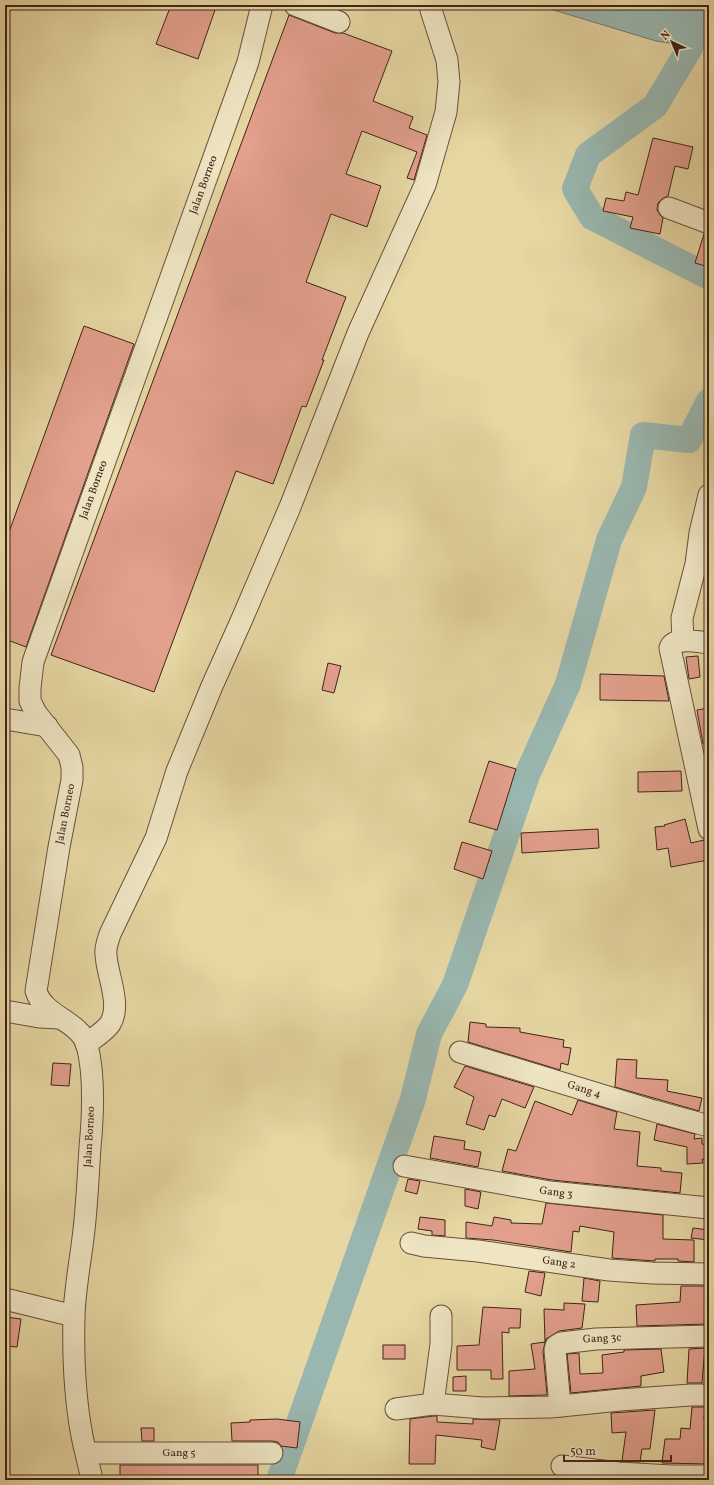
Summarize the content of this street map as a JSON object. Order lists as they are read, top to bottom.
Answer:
{
  "streets": {
    "street": [
      "Jalan Borneo",
      "Gang 4",
      "Gang 3",
      "Gang 2",
      "Gang 3c",
      "Gang 5"
    ]
  },
  "crossings": [
    ["Jalan Borneo", "Gang 5"]
  ],
  "scale_bar": "50 m",
  "north": "top left"
}
